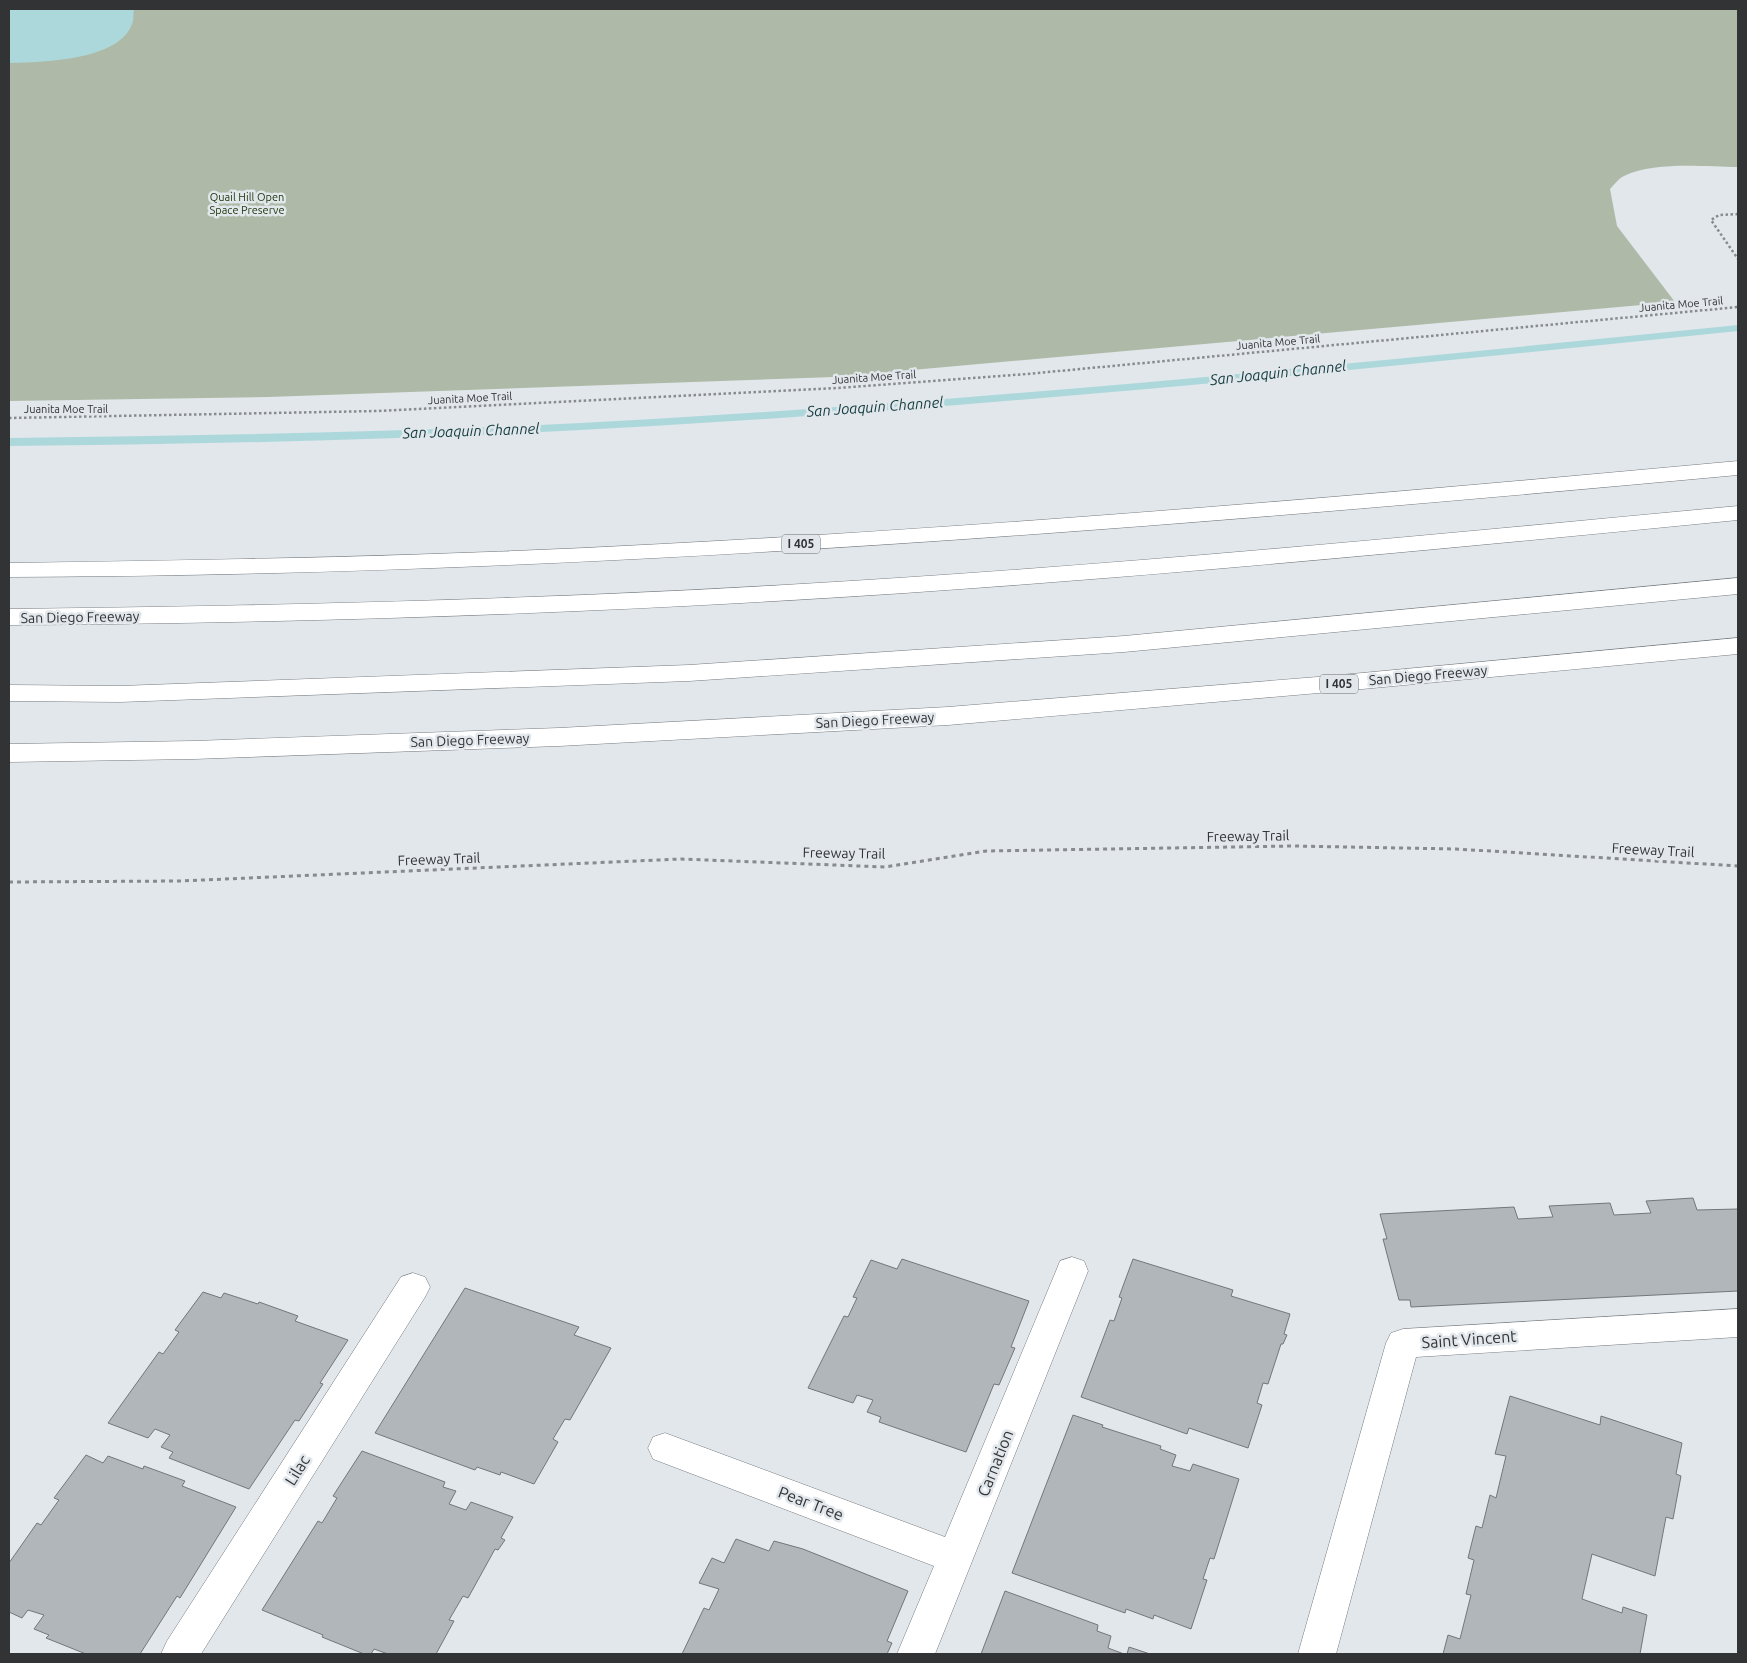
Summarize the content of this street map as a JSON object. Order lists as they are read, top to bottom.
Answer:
{
  "streets": {
    "main road": [
      "I 405",
      "San Diego Freeway",
      "Saint Vincent",
      "Carnation",
      "Lilac",
      "Pear Tree"
    ],
    "path": ["Juanita Moe Trail", "Freeway Trail"]
  },
  "crossings": [
    ["Carnation", "Pear Tree"]
  ],
  "water": ["San Joaquin Channel"],
  "parks": ["Quail Hill Open Space Preserve"]
}
